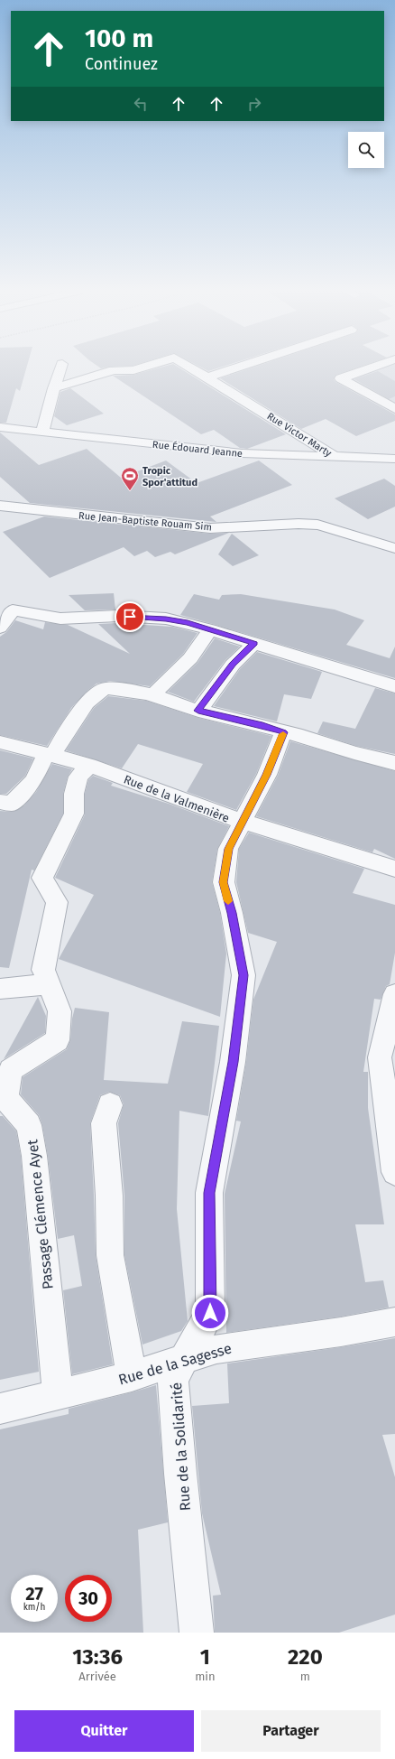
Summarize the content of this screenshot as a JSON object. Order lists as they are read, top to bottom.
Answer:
{
  "streets": {
    "street": [
      "Rue Victor Marty",
      "Rue Édouard Jeanne",
      "Rue Jean-Baptiste Rouam Sim",
      "Rue de la Valmenière",
      "Passage Clémence Ayet",
      "Rue de la Sagesse",
      "Rue de la Solidarité"
    ]
  },
  "crossings": [
    ["Rue Victor Marty", "Rue Édouard Jeanne"],
    ["Rue de la Valmenière", "Passage Clémence Ayet"],
    ["Rue de la Valmenière", "Rue de la Solidarité"],
    ["Passage Clémence Ayet", "Rue de la Sagesse"],
    ["Rue de la Sagesse", "Rue de la Solidarité"]
  ],
  "places": {
    "sports": ["Tropic Spor'attitud"]
  },
  "page": {
    "turn": ["100 m", "Continuez"],
    "speed": "27 km/h",
    "limit": "30",
    "eta": [
      "13:36",
      "Arrivée",
      "1",
      "min",
      "220",
      "m"
    ],
    "buttons": ["Quitter", "Partager"]
  }
}
